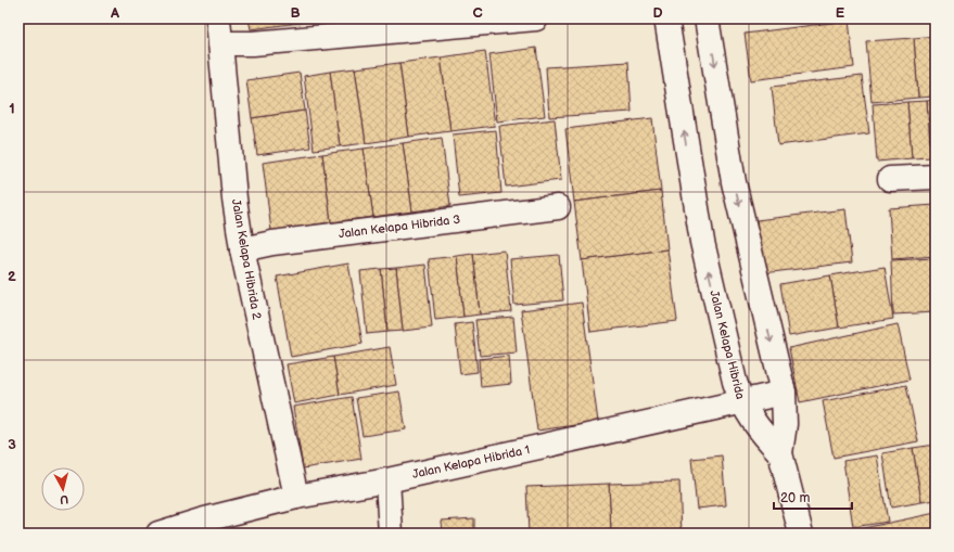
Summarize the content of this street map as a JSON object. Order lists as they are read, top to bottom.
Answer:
{
  "streets": {
    "street": [
      "Jalan Kelapa Hibrida 3",
      "Jalan Kelapa Hibrida 2",
      "Jalan Kelapa Hibrida",
      "Jalan Kelapa Hibrida 1"
    ]
  },
  "crossings": [
    ["Jalan Kelapa Hibrida 3", "Jalan Kelapa Hibrida 2"],
    ["Jalan Kelapa Hibrida 2", "Jalan Kelapa Hibrida 1"],
    ["Jalan Kelapa Hibrida", "Jalan Kelapa Hibrida 1"]
  ],
  "scale_bar": "20 m",
  "north": "bottom",
  "grid": {
    "columns": [
      "A",
      "B",
      "C",
      "D",
      "E"
    ],
    "rows": ["1", "2", "3"]
  }
}
